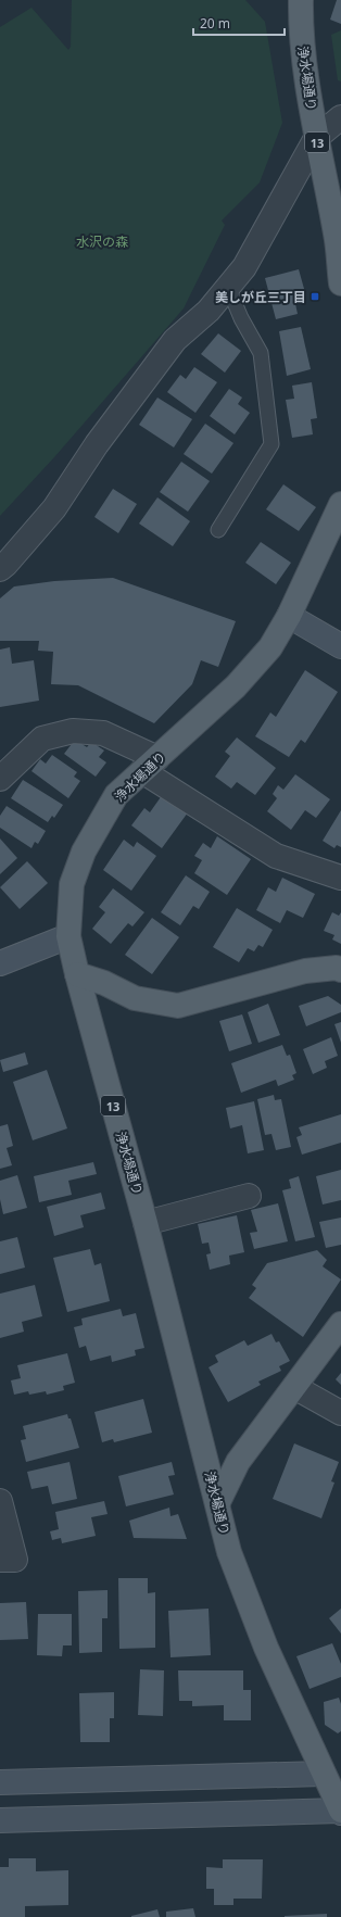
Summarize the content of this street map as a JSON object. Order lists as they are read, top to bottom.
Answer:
{
  "streets": {
    "main road": ["浄水場通り", "13"]
  },
  "parks": ["水沢の森"],
  "places": {
    "transit": ["美しが丘三丁目"]
  },
  "scale_bar": "20 m"
}
